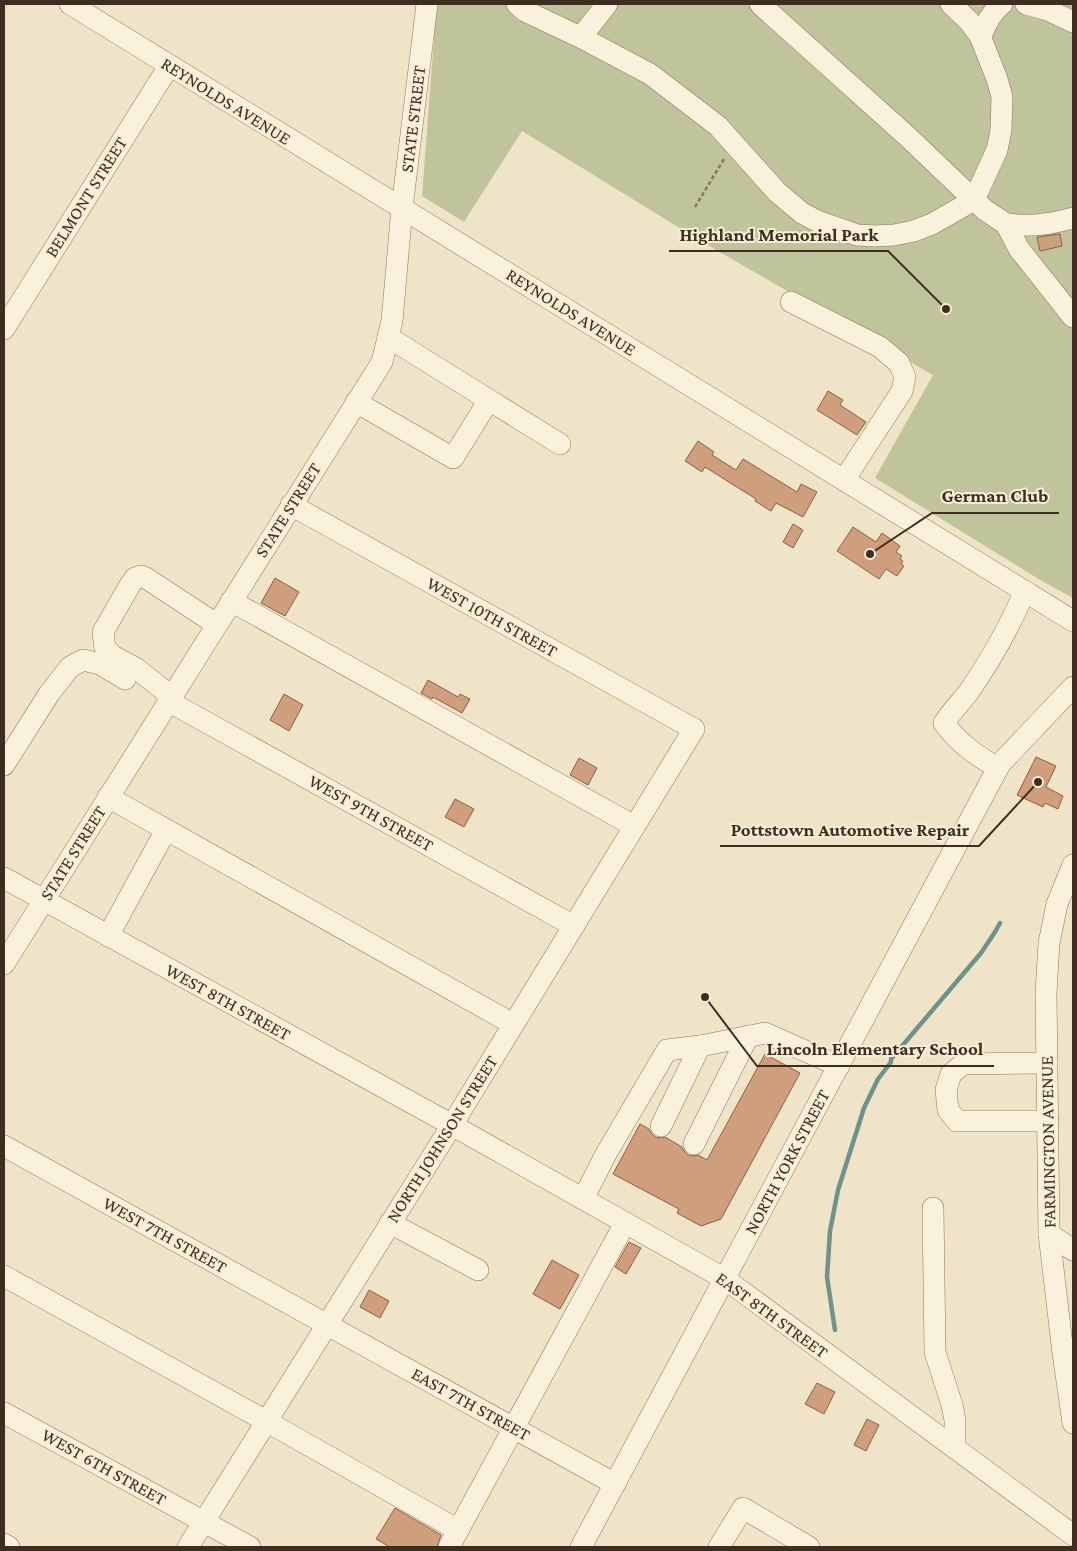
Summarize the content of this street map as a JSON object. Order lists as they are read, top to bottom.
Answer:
{
  "streets": {
    "street": [
      "REYNOLDS AVENUE",
      "STATE STREET",
      "BELMONT STREET",
      "WEST 10TH STREET",
      "WEST 9TH STREET",
      "WEST 8TH STREET",
      "NORTH JOHNSON STREET",
      "FARMINGTON AVENUE",
      "NORTH YORK STREET",
      "WEST 7TH STREET",
      "EAST 8TH STREET",
      "EAST 7TH STREET",
      "WEST 6TH STREET"
    ]
  },
  "crossings": [
    ["REYNOLDS AVENUE", "STATE STREET"],
    ["REYNOLDS AVENUE", "BELMONT STREET"],
    ["STATE STREET", "WEST 10TH STREET"],
    ["STATE STREET", "WEST 9TH STREET"],
    ["STATE STREET", "WEST 8TH STREET"],
    ["WEST 10TH STREET", "NORTH JOHNSON STREET"],
    ["WEST 9TH STREET", "NORTH JOHNSON STREET"],
    ["WEST 8TH STREET", "NORTH JOHNSON STREET"],
    ["WEST 8TH STREET", "EAST 8TH STREET"],
    ["NORTH JOHNSON STREET", "WEST 7TH STREET"],
    ["NORTH JOHNSON STREET", "EAST 8TH STREET"],
    ["NORTH JOHNSON STREET", "EAST 7TH STREET"],
    ["NORTH JOHNSON STREET", "WEST 6TH STREET"],
    ["NORTH YORK STREET", "EAST 8TH STREET"],
    ["NORTH YORK STREET", "EAST 7TH STREET"],
    ["WEST 7TH STREET", "EAST 7TH STREET"]
  ],
  "places": [
    "Highland Memorial Park",
    "German Club",
    "Pottstown Automotive Repair",
    "Lincoln Elementary School"
  ]
}
